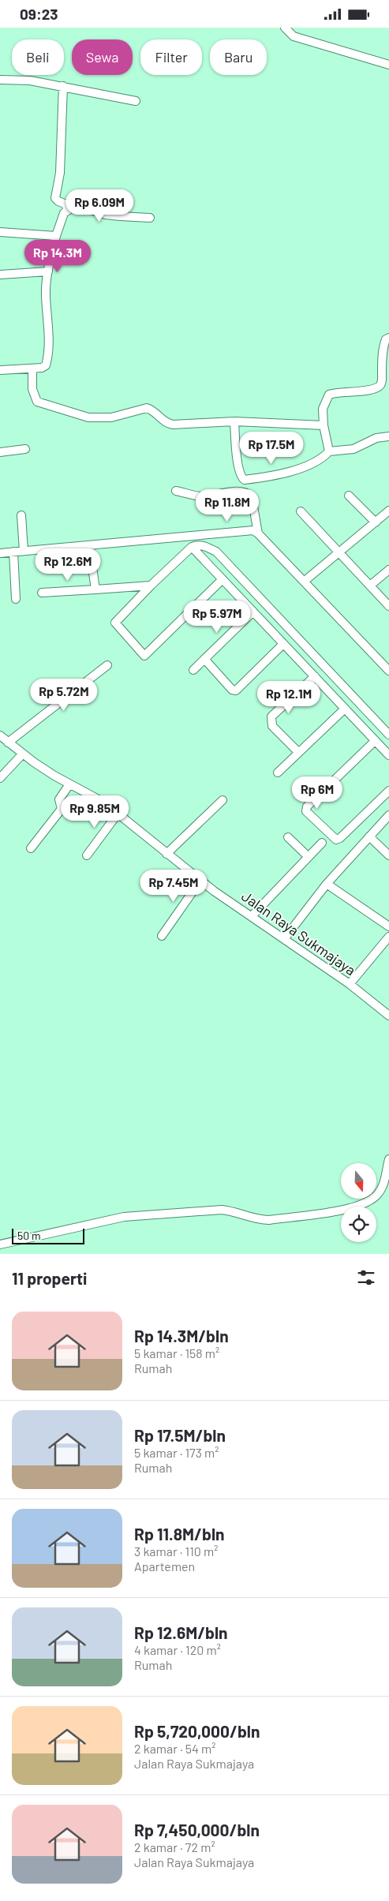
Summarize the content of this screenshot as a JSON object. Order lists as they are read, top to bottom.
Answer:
{
  "streets": {
    "street": ["Jalan Raya Sukmajaya"]
  },
  "scale_bar": "50 m",
  "north": "bottom",
  "page": {
    "status": "09:23",
    "chip": [
      "Beli",
      "Sewa",
      "Filter",
      "Baru"
    ],
    "price": [
      "Rp 6.09M",
      "Rp 14.3M",
      "Rp 17.5M",
      "Rp 11.8M",
      "Rp 12.6M",
      "Rp 5.97M",
      "Rp 5.72M",
      "Rp 12.1M",
      "Rp 6M",
      "Rp 9.85M",
      "Rp 7.45M"
    ],
    "scale": "50 m",
    "heading": "11 properti",
    "list": [
      {
        "name": "Rp 14.3M/bln",
        "note": "5 kamar · 158 m² · Rumah"
      },
      {
        "name": "Rp 17.5M/bln",
        "note": "5 kamar · 173 m² · Rumah"
      },
      {
        "name": "Rp 11.8M/bln",
        "note": "3 kamar · 110 m² · Apartemen"
      },
      {
        "name": "Rp 12.6M/bln",
        "note": "4 kamar · 120 m² · Rumah"
      },
      {
        "name": "Rp 5,720,000/bln",
        "note": "2 kamar · 54 m² · Jalan Raya Sukmajaya"
      },
      {
        "name": "Rp 7,450,000/bln",
        "note": "2 kamar · 72 m² · Jalan Raya Sukmajaya"
      }
    ]
  }
}
